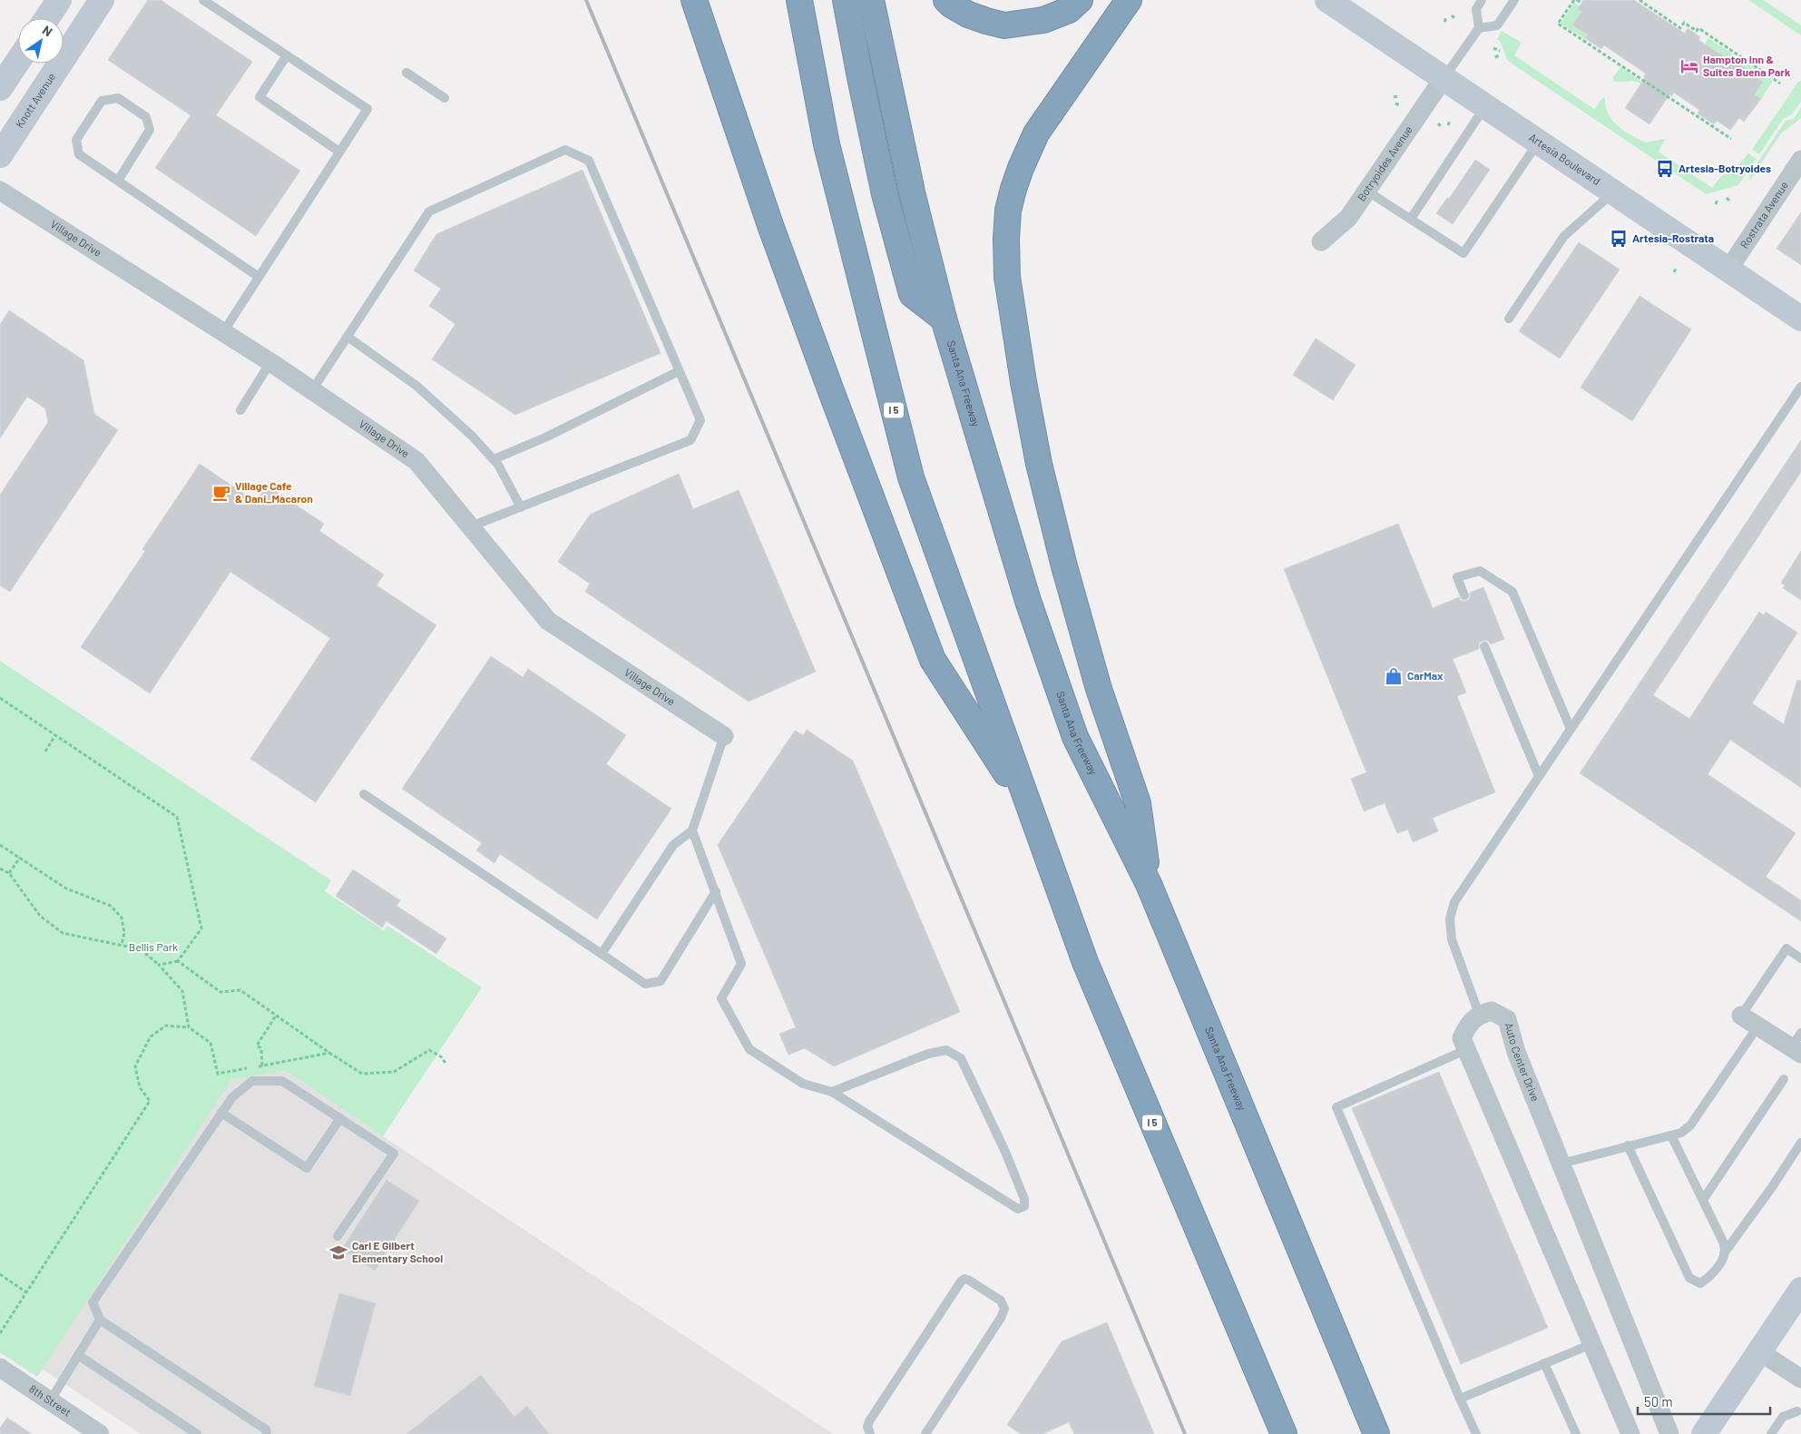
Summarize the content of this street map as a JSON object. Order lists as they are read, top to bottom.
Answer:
{
  "streets": {
    "highway": ["Santa Ana Freeway", "I 5"],
    "main road": ["Knott Avenue", "Artesia Boulevard"],
    "street": [
      "Botryoides Avenue",
      "Rostrata Avenue",
      "Village Drive",
      "Auto Center Drive",
      "8th Street"
    ]
  },
  "crossings": [
    ["Artesia Boulevard", "Botryoides Avenue"],
    ["Artesia Boulevard", "Rostrata Avenue"]
  ],
  "parks": ["Bellis Park"],
  "places": {
    "hotel": ["Hampton Inn & Suites Buena Park"],
    "bus stop": ["Artesia-Botryoides", "Artesia-Rostrata"],
    "cafe": ["Village Cafe & Dani_Macaron"],
    "shop": ["CarMax"],
    "school or university": ["Carl E Gilbert Elementary School"]
  },
  "scale_bar": "50 m",
  "north": "top right"
}
